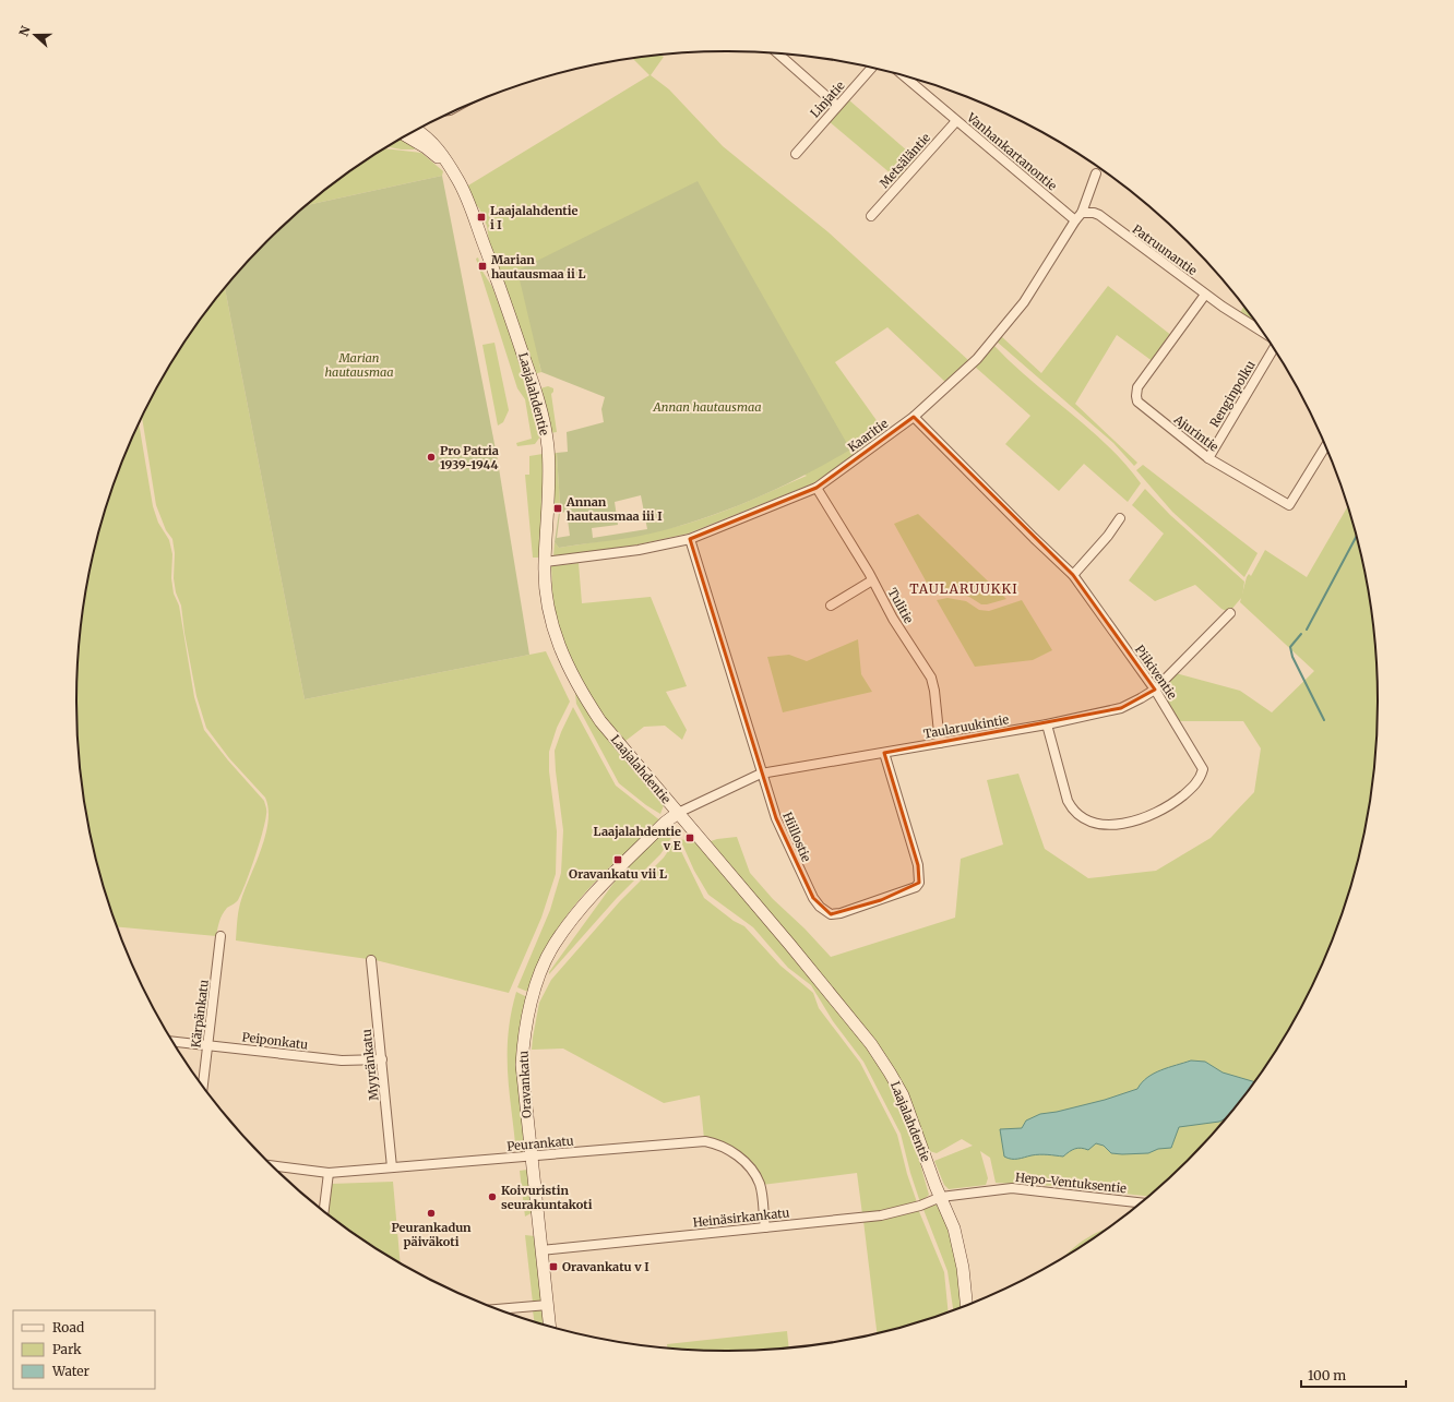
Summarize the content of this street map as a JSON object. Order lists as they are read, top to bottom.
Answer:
{
  "streets": {
    "street": [
      "Linjatie",
      "Vanhankartanontie",
      "Metsäläntie",
      "Patruunantie",
      "Laajalahdentie",
      "Renginpolku",
      "Ajurintie",
      "Kaaritie",
      "Tulitie",
      "Piikiventie",
      "Taularuukintie",
      "Hiillostie",
      "Kärpänkatu",
      "Peiponkatu",
      "Myyränkatu",
      "Oravankatu",
      "Peurankatu",
      "Hepo-Ventuksentie",
      "Heinäsirkankatu"
    ]
  },
  "crossings": [
    ["Vanhankartanontie", "Metsäläntie"],
    ["Vanhankartanontie", "Patruunantie"],
    ["Vanhankartanontie", "Kaaritie"],
    ["Patruunantie", "Ajurintie"],
    ["Patruunantie", "Kaaritie"],
    ["Laajalahdentie", "Kaaritie"],
    ["Laajalahdentie", "Taularuukintie"],
    ["Laajalahdentie", "Oravankatu"],
    ["Laajalahdentie", "Hepo-Ventuksentie"],
    ["Laajalahdentie", "Heinäsirkankatu"],
    ["Renginpolku", "Ajurintie"],
    ["Kaaritie", "Tulitie"],
    ["Kaaritie", "Piikiventie"],
    ["Kaaritie", "Hiillostie"],
    ["Tulitie", "Taularuukintie"],
    ["Piikiventie", "Taularuukintie"],
    ["Taularuukintie", "Hiillostie"],
    ["Taularuukintie", "Oravankatu"],
    ["Kärpänkatu", "Peiponkatu"],
    ["Peiponkatu", "Myyränkatu"],
    ["Myyränkatu", "Peurankatu"],
    ["Oravankatu", "Peurankatu"],
    ["Oravankatu", "Heinäsirkankatu"],
    ["Peurankatu", "Heinäsirkankatu"],
    ["Hepo-Ventuksentie", "Heinäsirkankatu"]
  ],
  "districts": ["TAULARUUKKI"],
  "parks": ["Marian hautausmaa", "Annan hautausmaa"],
  "places": {
    "transit": [
      "Laajalahdentie i I",
      "Marian hautausmaa ii L",
      "Annan hautausmaa iii I",
      "Laajalahdentie v E",
      "Oravankatu vii L",
      "Oravankatu v I"
    ],
    "other": ["Pro Patria 1939-1944", "Koivuristin seurakuntakoti", "Peurankadun päiväkoti"]
  },
  "legend": ["Road", "Park", "Water"],
  "scale_bar": "100 m",
  "north": "left"
}
